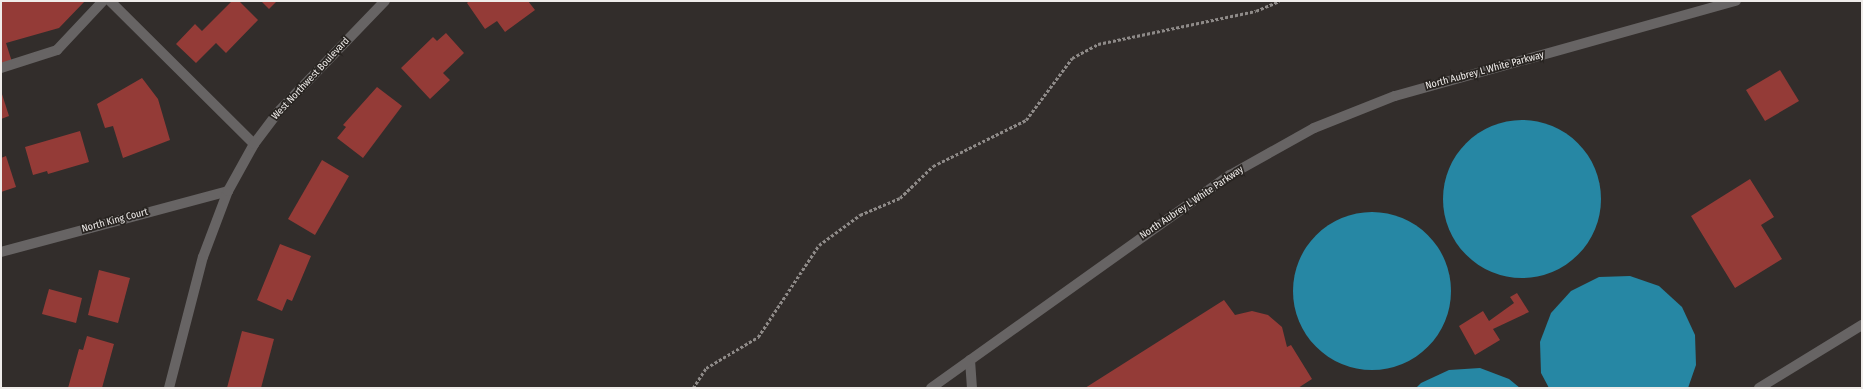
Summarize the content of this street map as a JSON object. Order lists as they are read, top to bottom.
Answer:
{
  "streets": {
    "street": ["North Aubrey L White Parkway", "West Northwest Boulevard", "North King Court"]
  },
  "crossings": [
    ["West Northwest Boulevard", "North King Court"]
  ]
}
